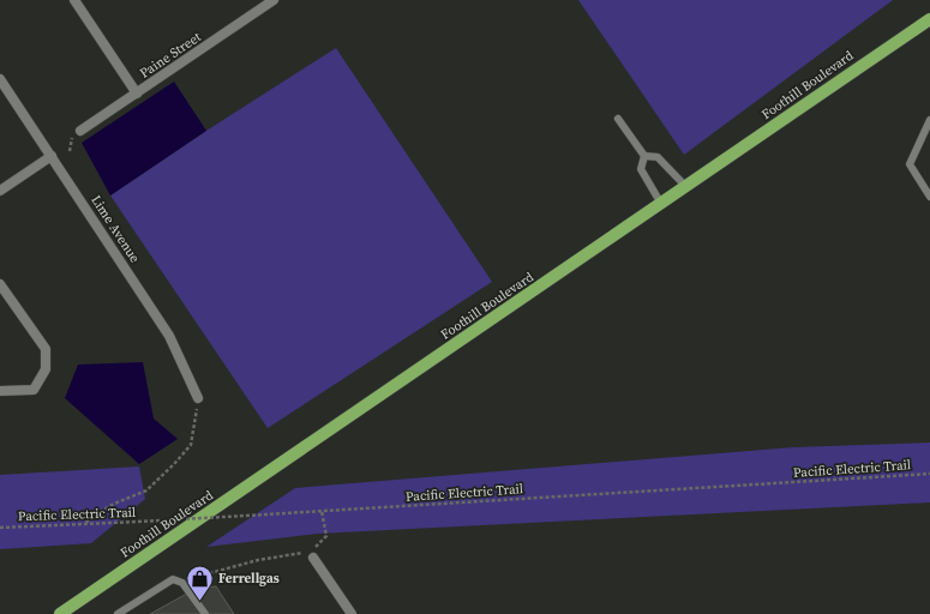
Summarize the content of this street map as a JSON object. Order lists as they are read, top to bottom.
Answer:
{
  "streets": {
    "main road": ["Foothill Boulevard"],
    "street": ["Paine Street", "Lime Avenue"],
    "path": ["Pacific Electric Trail"]
  },
  "places": {
    "shop": ["Ferrellgas"]
  }
}
